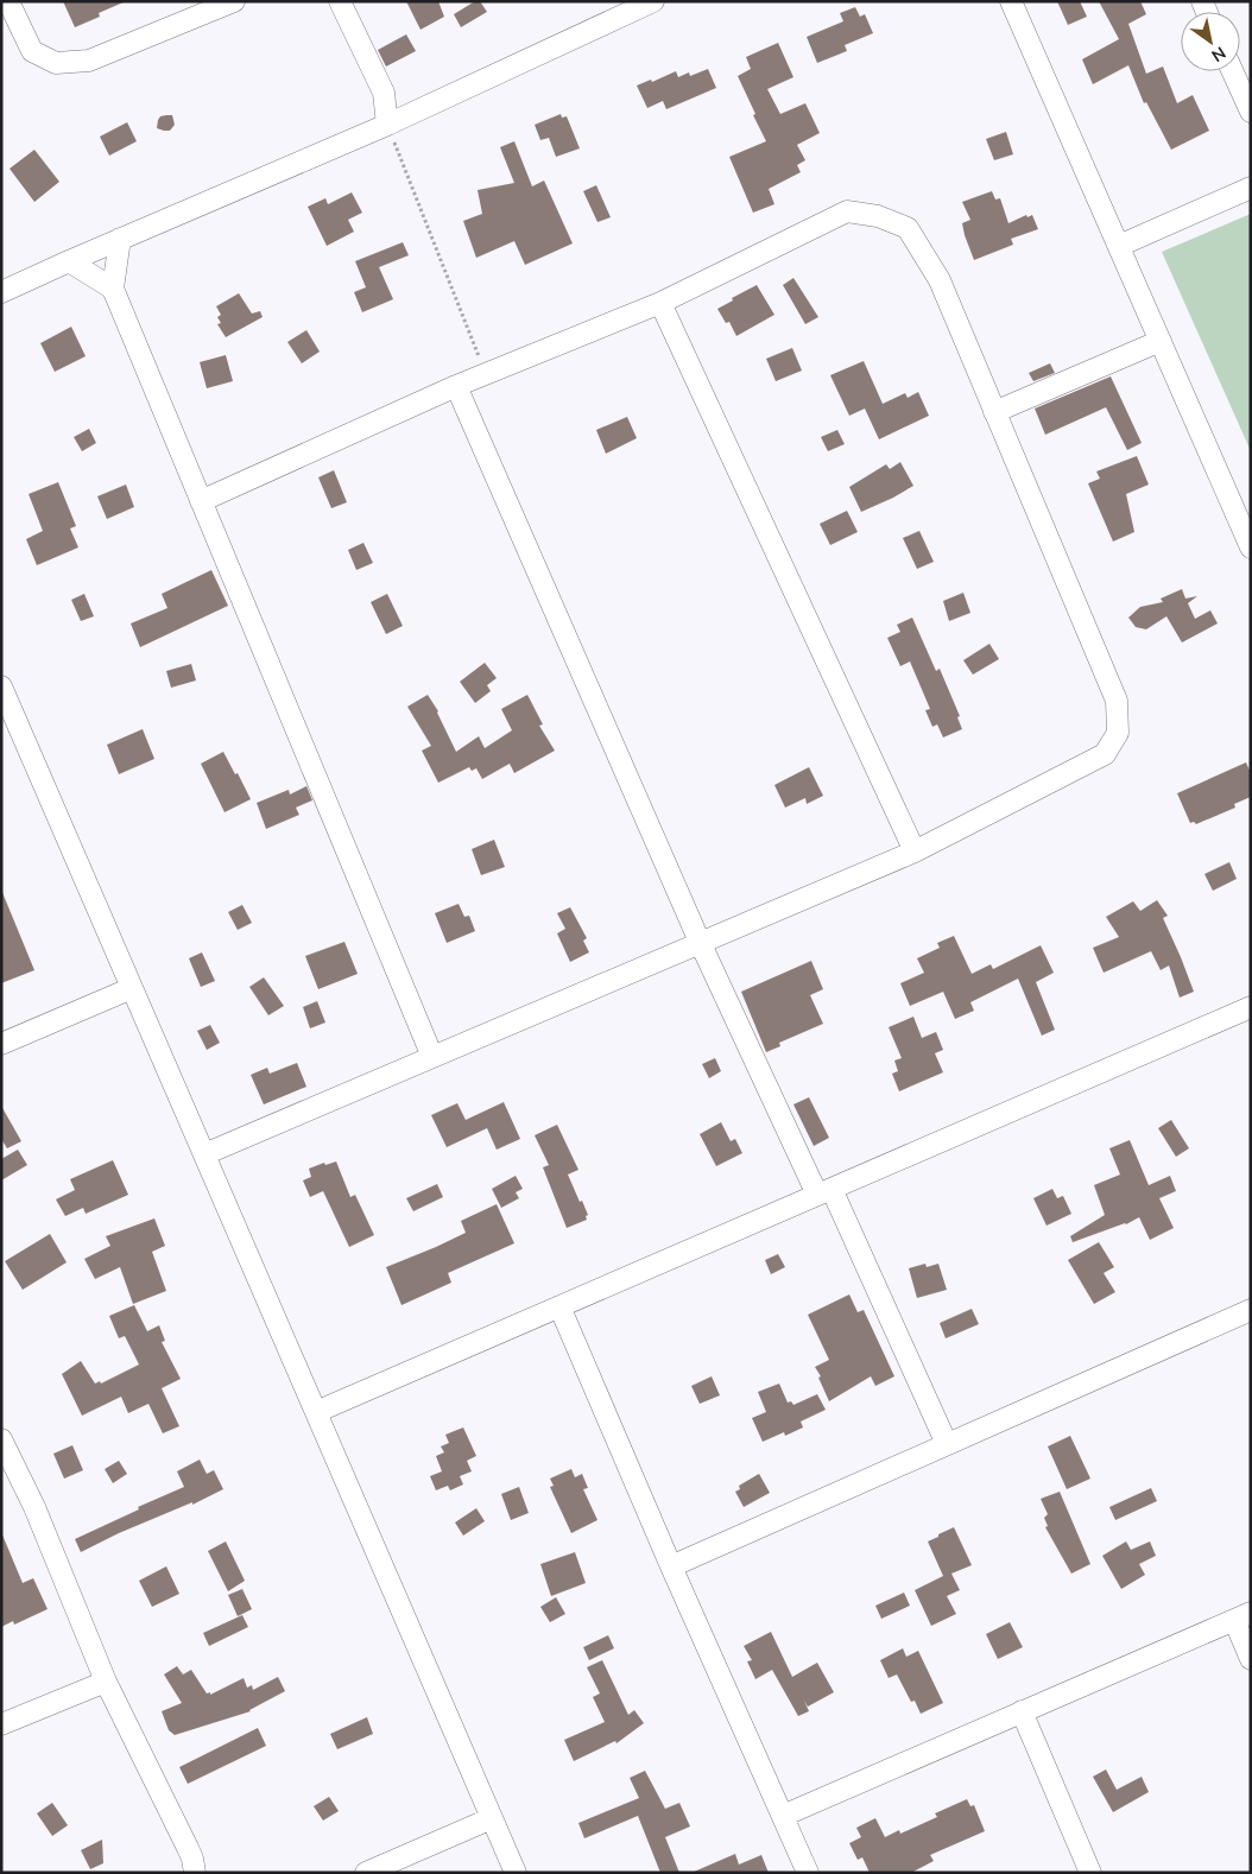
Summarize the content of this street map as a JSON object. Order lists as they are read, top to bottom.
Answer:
{
  "north": "bottom right"
}
